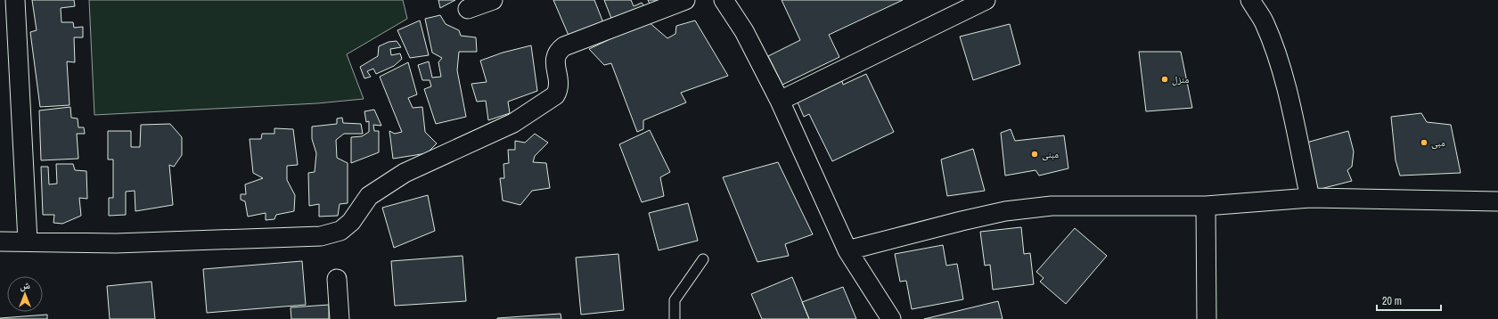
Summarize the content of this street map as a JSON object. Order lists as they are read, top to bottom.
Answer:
{
  "places": ["منزل", "مبى", "مبنى"],
  "scale_bar": "20 m",
  "north": "top"
}
